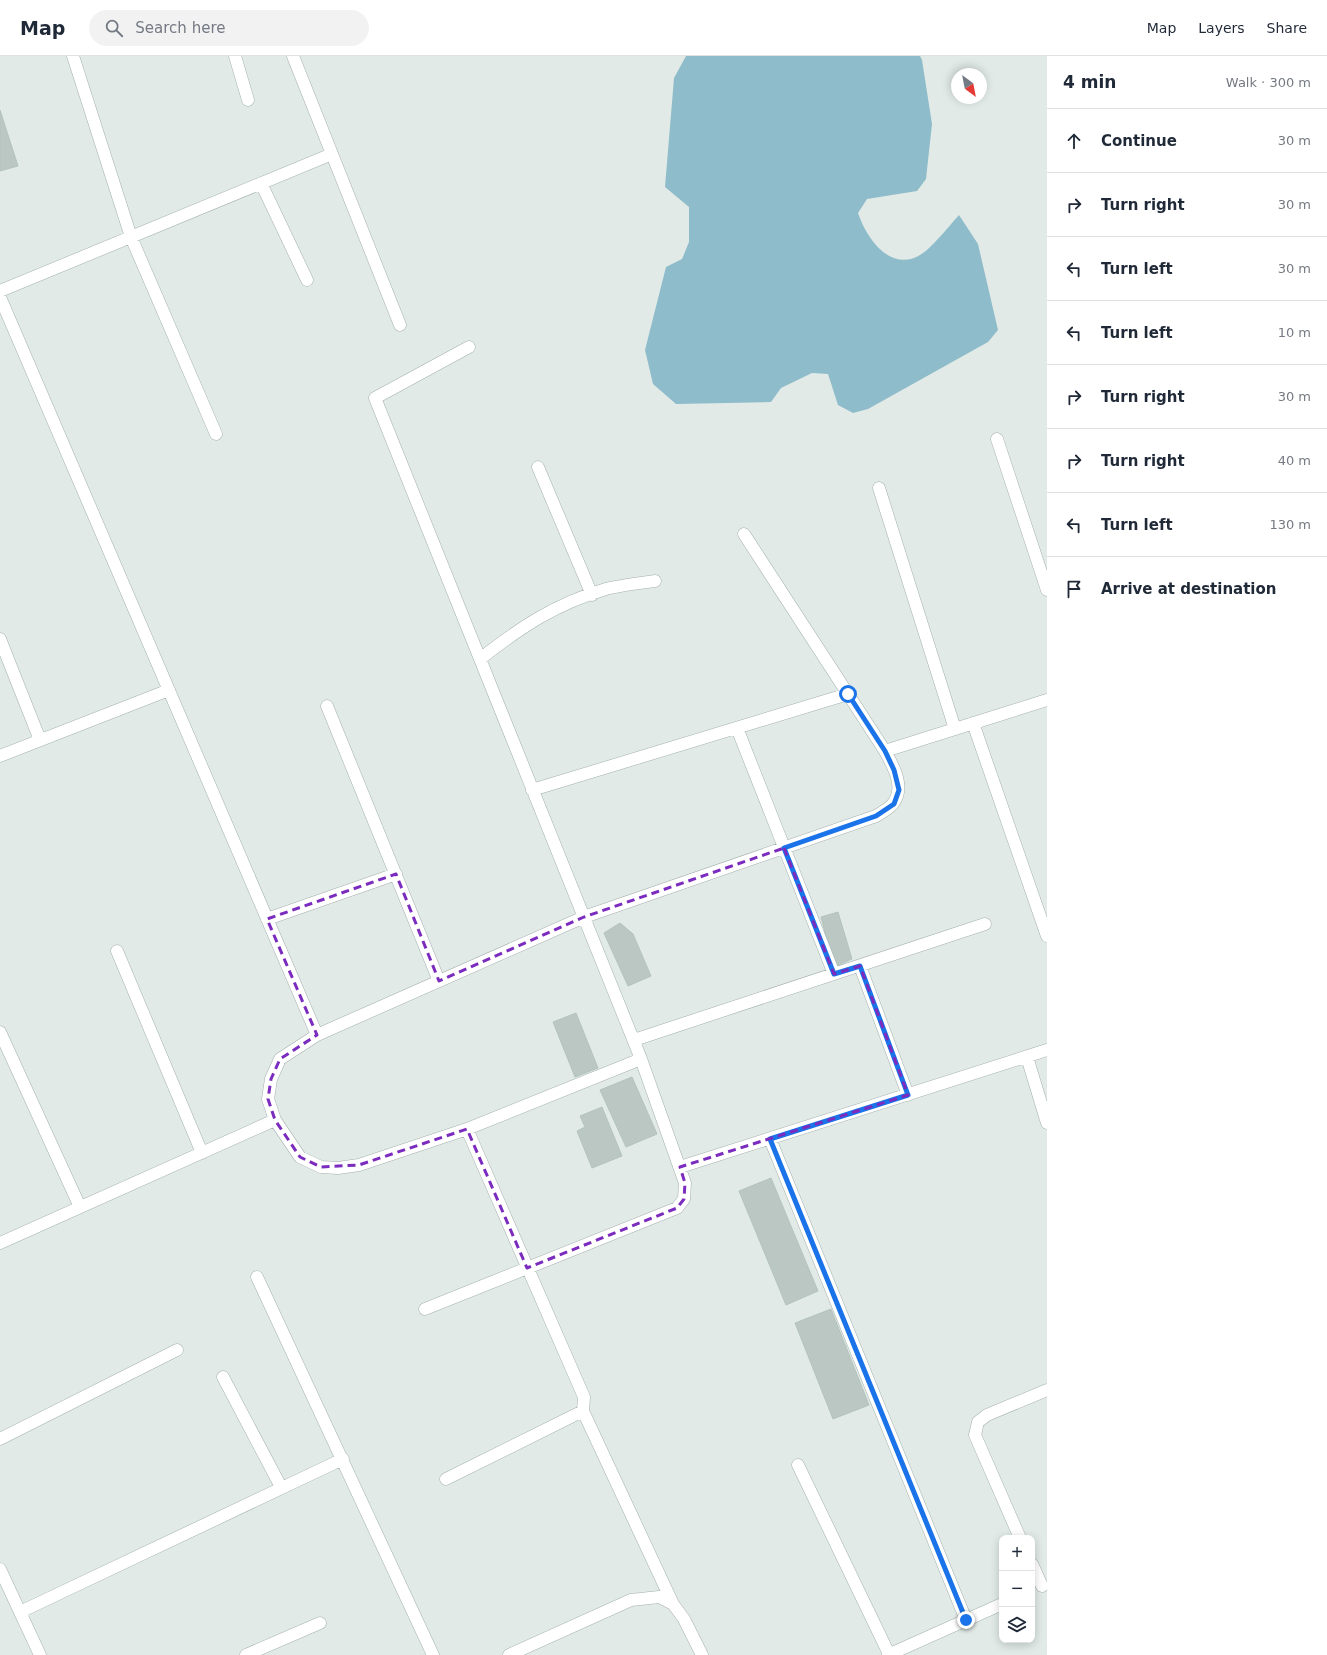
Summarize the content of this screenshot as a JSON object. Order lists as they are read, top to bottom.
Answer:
{
  "north": "bottom right",
  "page": {
    "header": "Map",
    "search": "Search here",
    "nav": ["Map", "Layers", "Share"],
    "heading": ["4 min", "Walk · 300 m"],
    "list": [
      ["Continue", "30 m"],
      ["Turn right", "30 m"],
      ["Turn left", "30 m"],
      ["Turn left", "10 m"],
      ["Turn right", "30 m"],
      ["Turn right", "40 m"],
      ["Turn left", "130 m"],
      "Arrive at destination"
    ],
    "map_buttons": ["+", "−"]
  }
}
